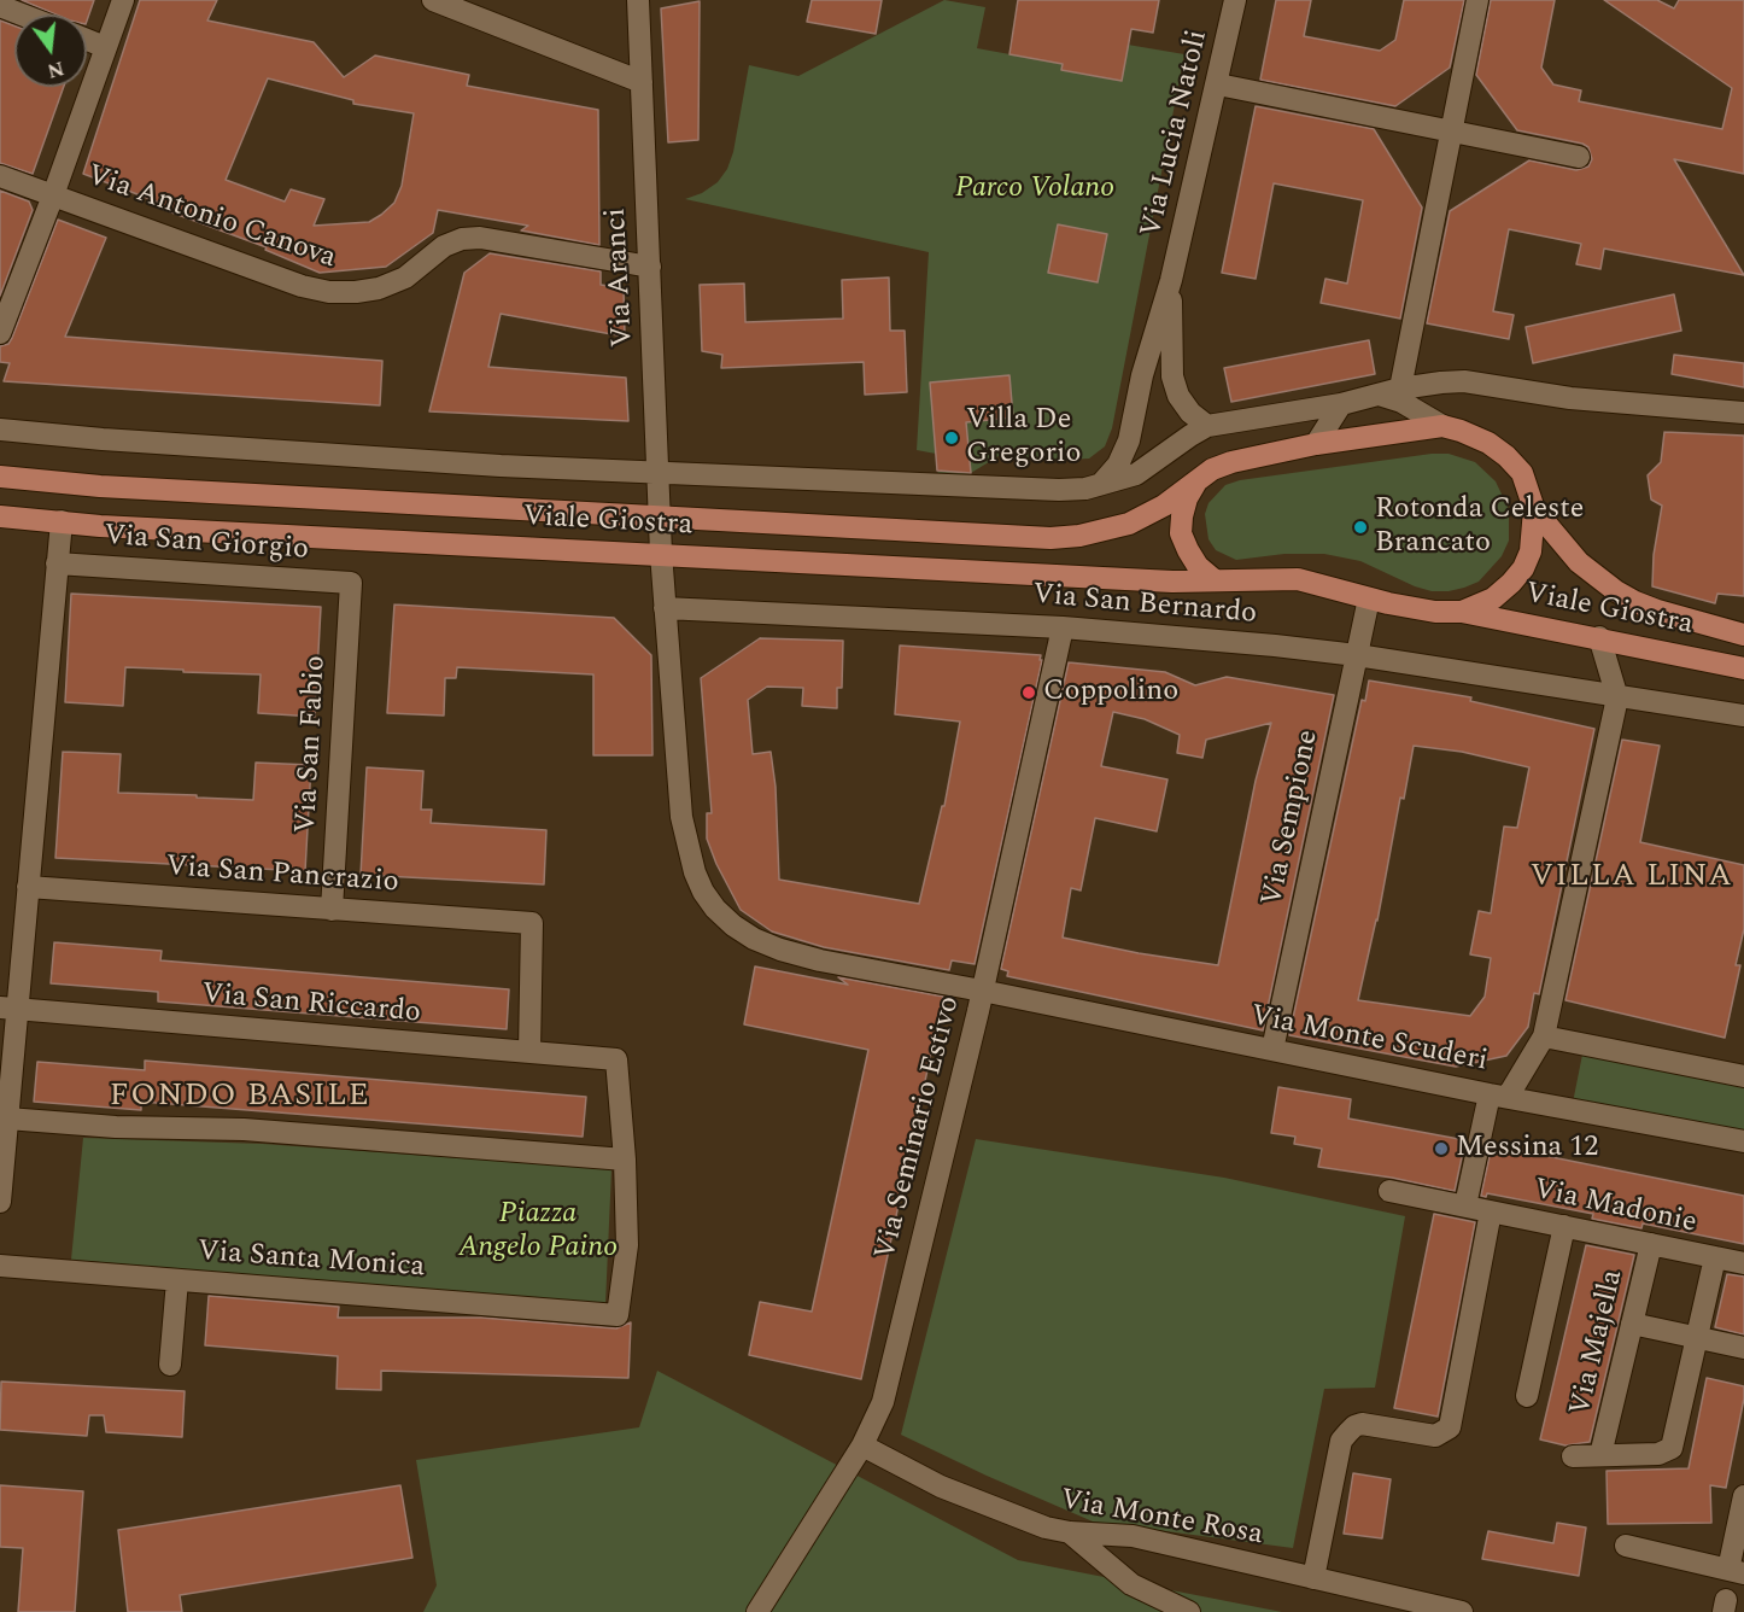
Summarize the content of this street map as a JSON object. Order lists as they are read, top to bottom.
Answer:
{
  "streets": {
    "main road": ["Viale Giostra"],
    "street": [
      "Via Lucia Natoli",
      "Via Antonio Canova",
      "Via Aranci",
      "Via San Giorgio",
      "Via San Bernardo",
      "Via San Fabio",
      "Via Sempione",
      "Via San Pancrazio",
      "Via San Riccardo",
      "Via Monte Scuderi",
      "Via Seminario Estivo",
      "Via Madonie",
      "Via Santa Monica",
      "Via Majella",
      "Via Monte Rosa"
    ]
  },
  "crossings": [
    ["Via Antonio Canova", "Via Aranci"],
    ["Via Aranci", "Viale Giostra"],
    ["Via Aranci", "Via San Bernardo"],
    ["Via Aranci", "Via Monte Scuderi"],
    ["Viale Giostra", "Via Sempione"],
    ["Via San Giorgio", "Via San Fabio"],
    ["Via San Bernardo", "Via Sempione"],
    ["Via San Bernardo", "Via Monte Scuderi"],
    ["Via San Bernardo", "Via Seminario Estivo"],
    ["Via San Fabio", "Via San Pancrazio"],
    ["Via Sempione", "Via Monte Scuderi"],
    ["Via San Pancrazio", "Via San Riccardo"],
    ["Via San Riccardo", "Via Santa Monica"],
    ["Via Monte Scuderi", "Via Seminario Estivo"],
    ["Via Seminario Estivo", "Via Monte Rosa"],
    ["Via Madonie", "Via Majella"]
  ],
  "districts": ["VILLA LINA", "FONDO BASILE"],
  "parks": ["Parco Volano", "Piazza Angelo Paino"],
  "places": [
    "Villa De Gregorio",
    "Rotonda Celeste Brancato",
    "Coppolino",
    "Messina 12"
  ],
  "north": "bottom"
}
